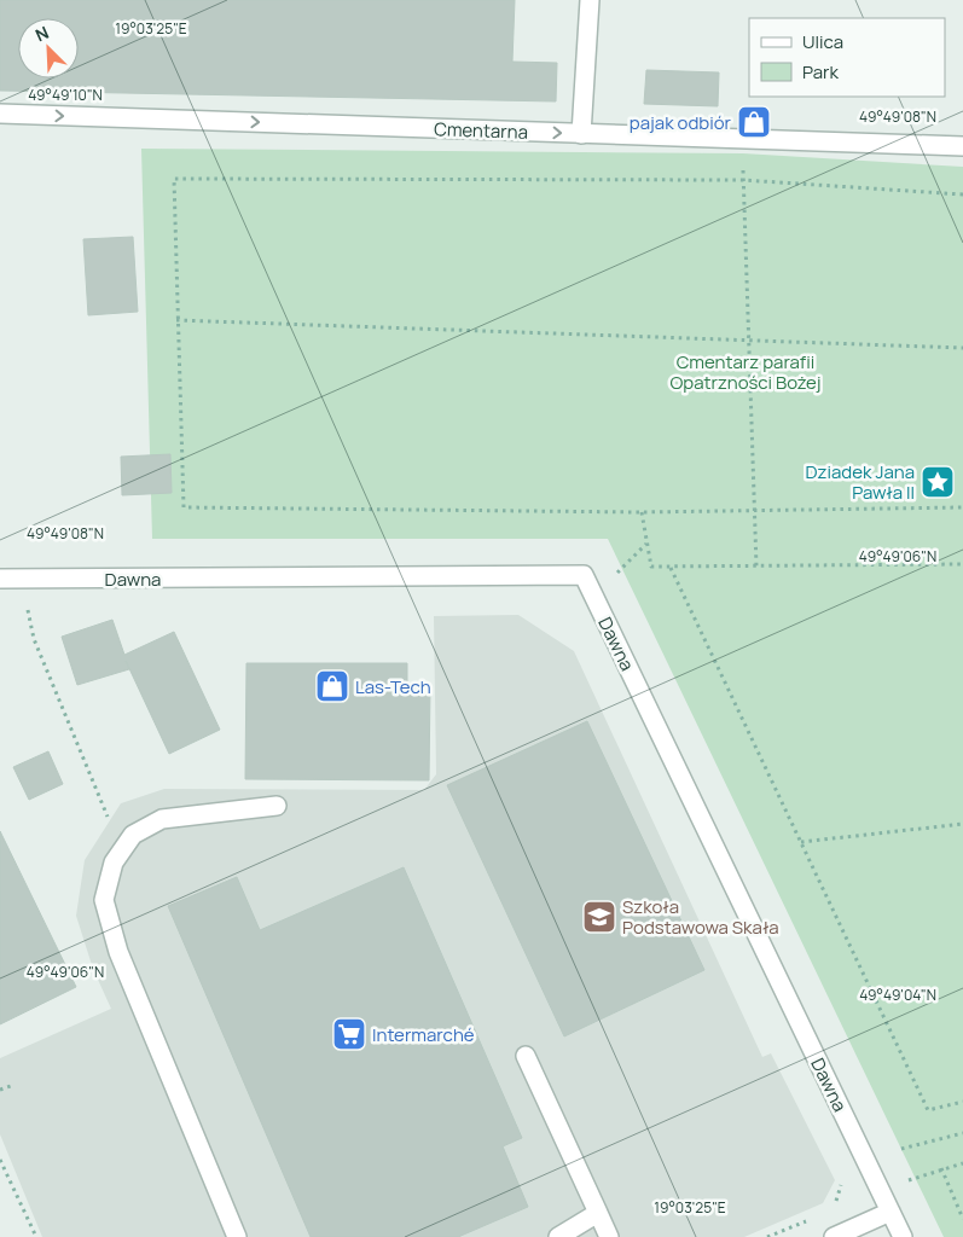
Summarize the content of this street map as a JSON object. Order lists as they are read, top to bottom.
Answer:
{
  "streets": {
    "street": ["Cmentarna", "Dawna"]
  },
  "one_way": ["Cmentarna"],
  "parks": ["Cmentarz parafii Opatrzności Bożej"],
  "places": {
    "shop": ["pajak odbiór", "Las-Tech"],
    "place": ["Dziadek Jana Pawła II"],
    "school or university": ["Szkoła Podstawowa Skała"],
    "supermarket": ["Intermarché"]
  },
  "legend": ["Ulica", "Park"],
  "north": "top left",
  "coordinates": [
    "19°03'25\"E",
    "49°49'10\"N",
    "49°49'08\"N",
    "49°49'06\"N",
    "49°49'04\"N"
  ]
}
